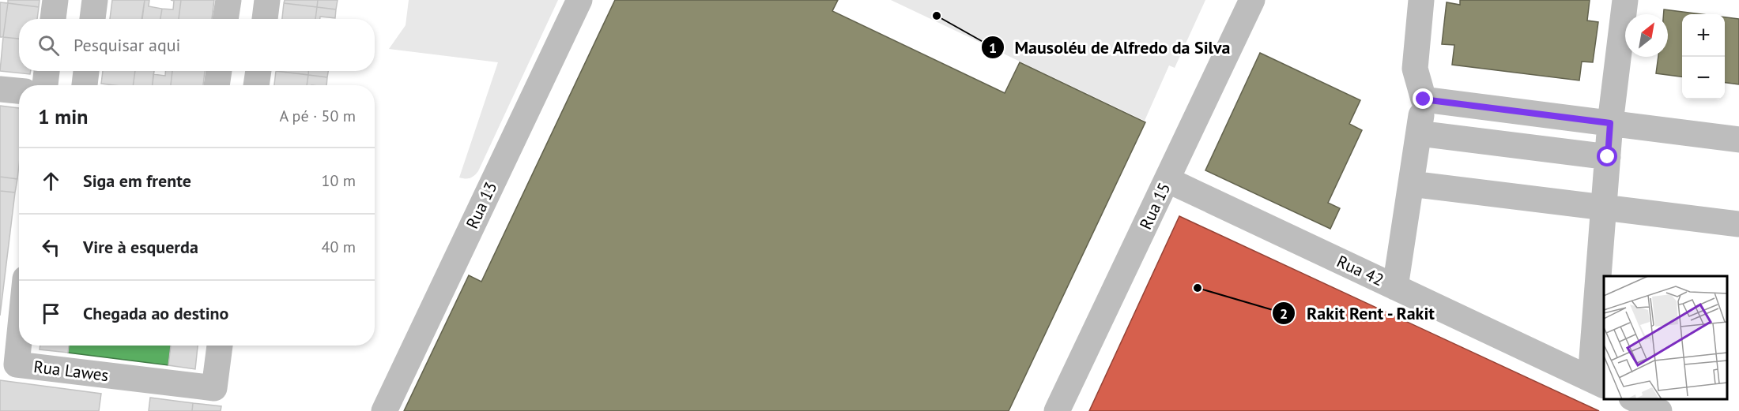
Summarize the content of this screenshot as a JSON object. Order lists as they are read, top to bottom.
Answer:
{
  "streets": {
    "street": [
      "Rua 13",
      "Rua 15",
      "Rua 42",
      "Rua Lawes"
    ]
  },
  "crossings": [
    ["Rua 15", "Rua 42"]
  ],
  "places": ["Mausoléu de Alfredo da Silva", "Rakit Rent - Rakit"],
  "north": "top right",
  "page": {
    "map_buttons": ["+", "−"],
    "search": "Pesquisar aqui",
    "heading": ["1 min", "A pé · 50 m"],
    "list": [
      ["Siga em frente", "10 m"],
      ["Vire à esquerda", "40 m"],
      "Chegada ao destino"
    ]
  }
}
